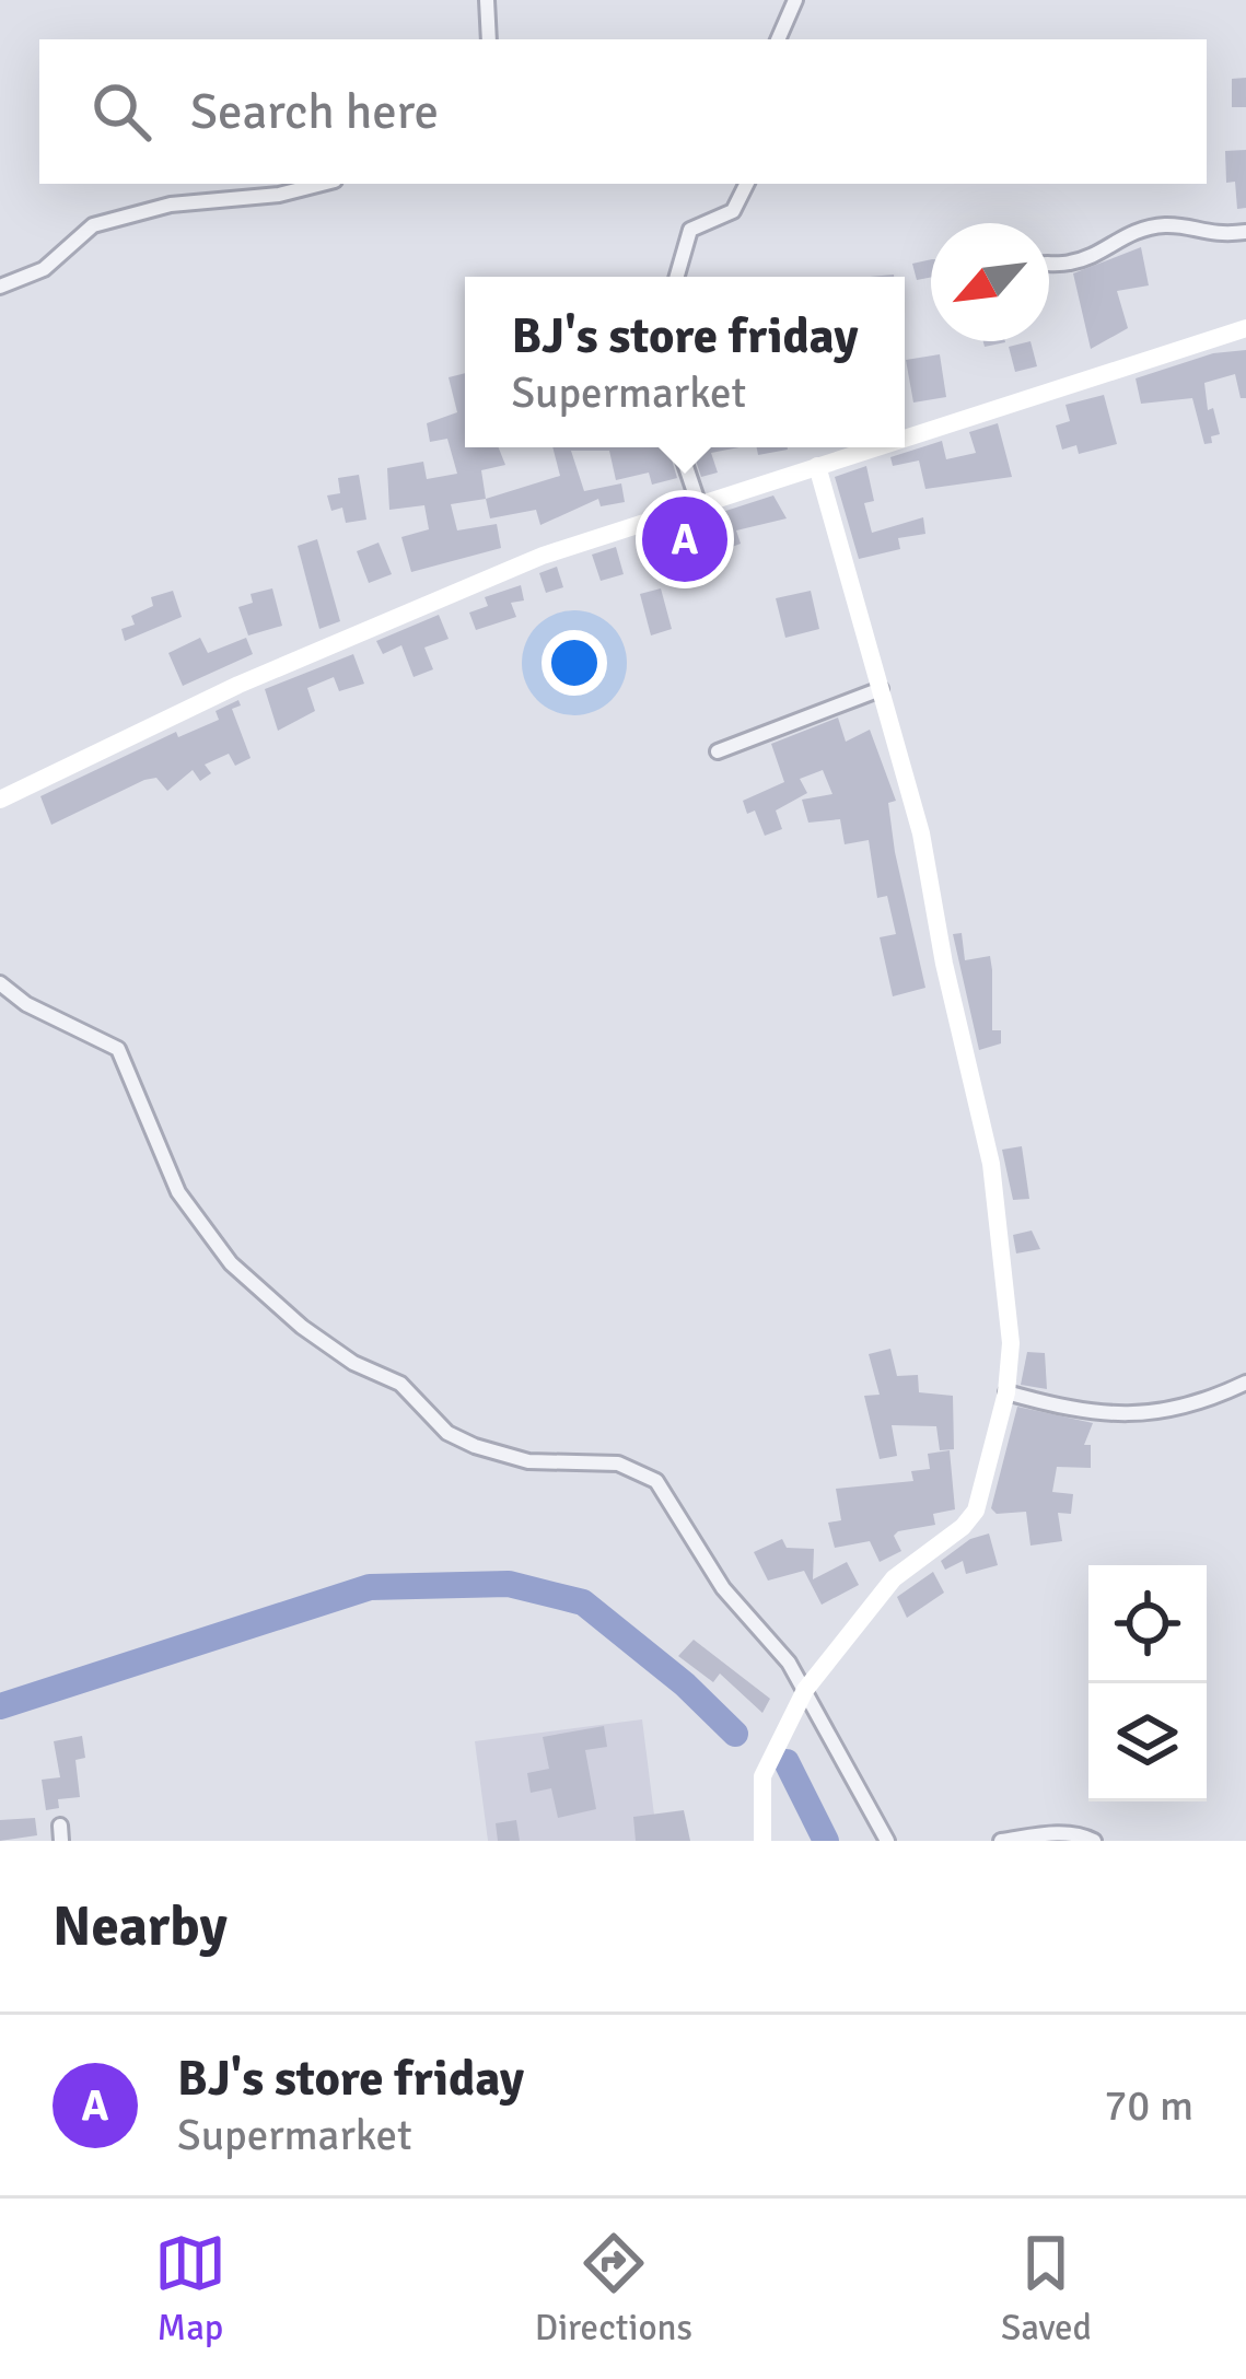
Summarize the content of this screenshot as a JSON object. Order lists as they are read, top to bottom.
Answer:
{
  "north": "bottom left",
  "page": {
    "search": "Search here",
    "popup": ["BJ's store friday", "Supermarket"],
    "pins": "A",
    "heading": "Nearby",
    "list": [
      {
        "mark": "A",
        "name": "BJ's store friday",
        "note": "Supermarket",
        "value": "70 m"
      }
    ],
    "nav": ["Map", "Directions", "Saved"]
  }
}
